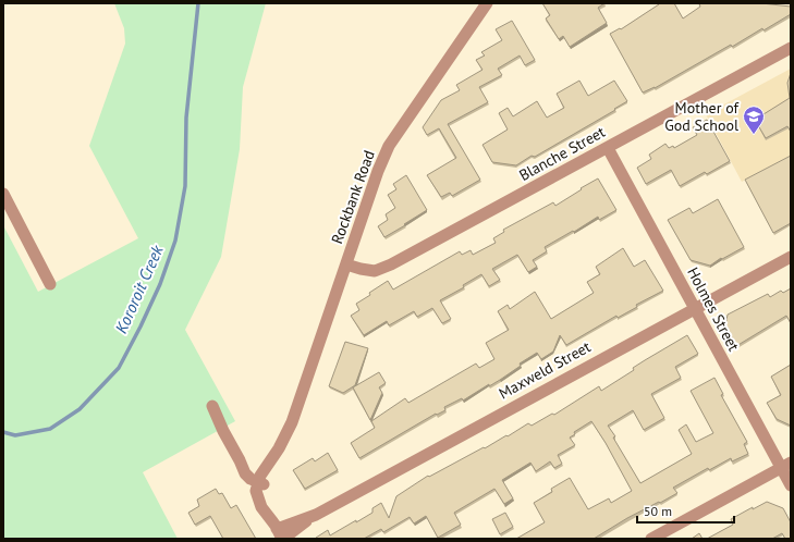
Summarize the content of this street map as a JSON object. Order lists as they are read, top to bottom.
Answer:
{
  "streets": {
    "street": [
      "Blanche Street",
      "Rockbank Road",
      "Holmes Street",
      "Maxweld Street"
    ]
  },
  "crossings": [
    ["Blanche Street", "Rockbank Road"],
    ["Blanche Street", "Holmes Street"],
    ["Holmes Street", "Maxweld Street"]
  ],
  "water": ["Kororoit Creek"],
  "places": {
    "school or university": ["Mother of God School"]
  },
  "scale_bar": "50 m"
}
